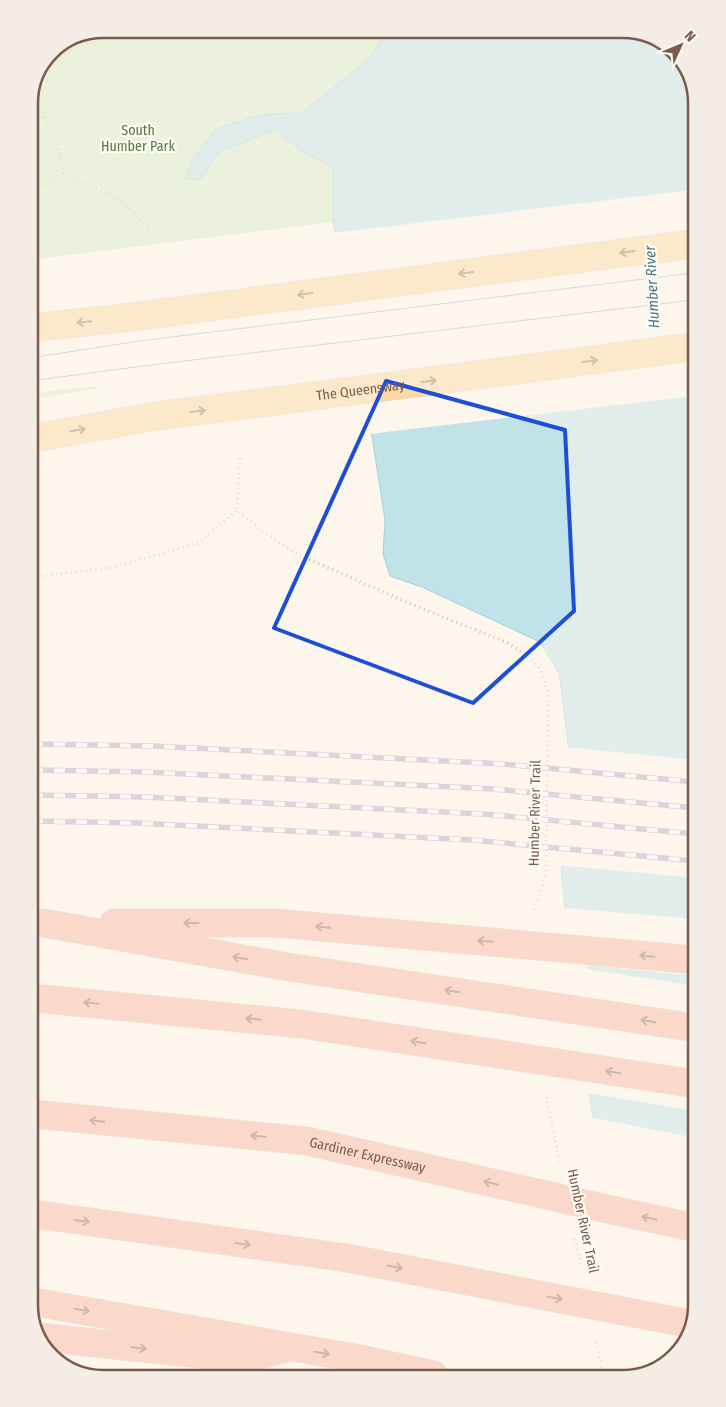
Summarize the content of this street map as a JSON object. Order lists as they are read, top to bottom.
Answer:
{
  "streets": {
    "highway": ["Gardiner Expressway"],
    "main road": ["The Queensway"],
    "path": ["Humber River Trail"]
  },
  "water": ["Humber River"],
  "parks": ["South Humber Park"],
  "north": "top right"
}
